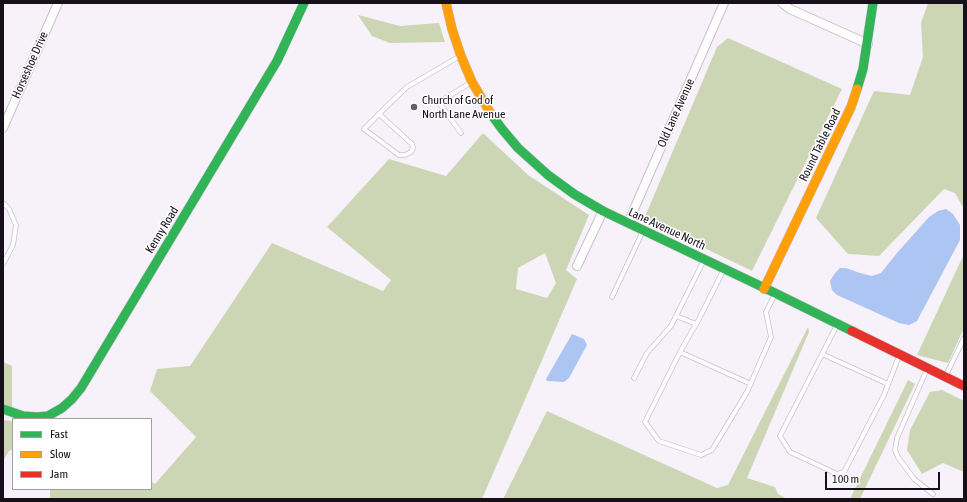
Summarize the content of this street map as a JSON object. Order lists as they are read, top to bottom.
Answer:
{
  "streets": {
    "street": [
      "Horseshoe Drive",
      "Old Lane Avenue",
      "Round Table Road",
      "Lane Avenue North",
      "Kenny Road"
    ]
  },
  "crossings": [
    ["Old Lane Avenue", "Lane Avenue North"],
    ["Round Table Road", "Lane Avenue North"]
  ],
  "places": ["Church of God of North Lane Avenue"],
  "legend": ["Fast", "Slow", "Jam"],
  "scale_bar": "100 m"
}
